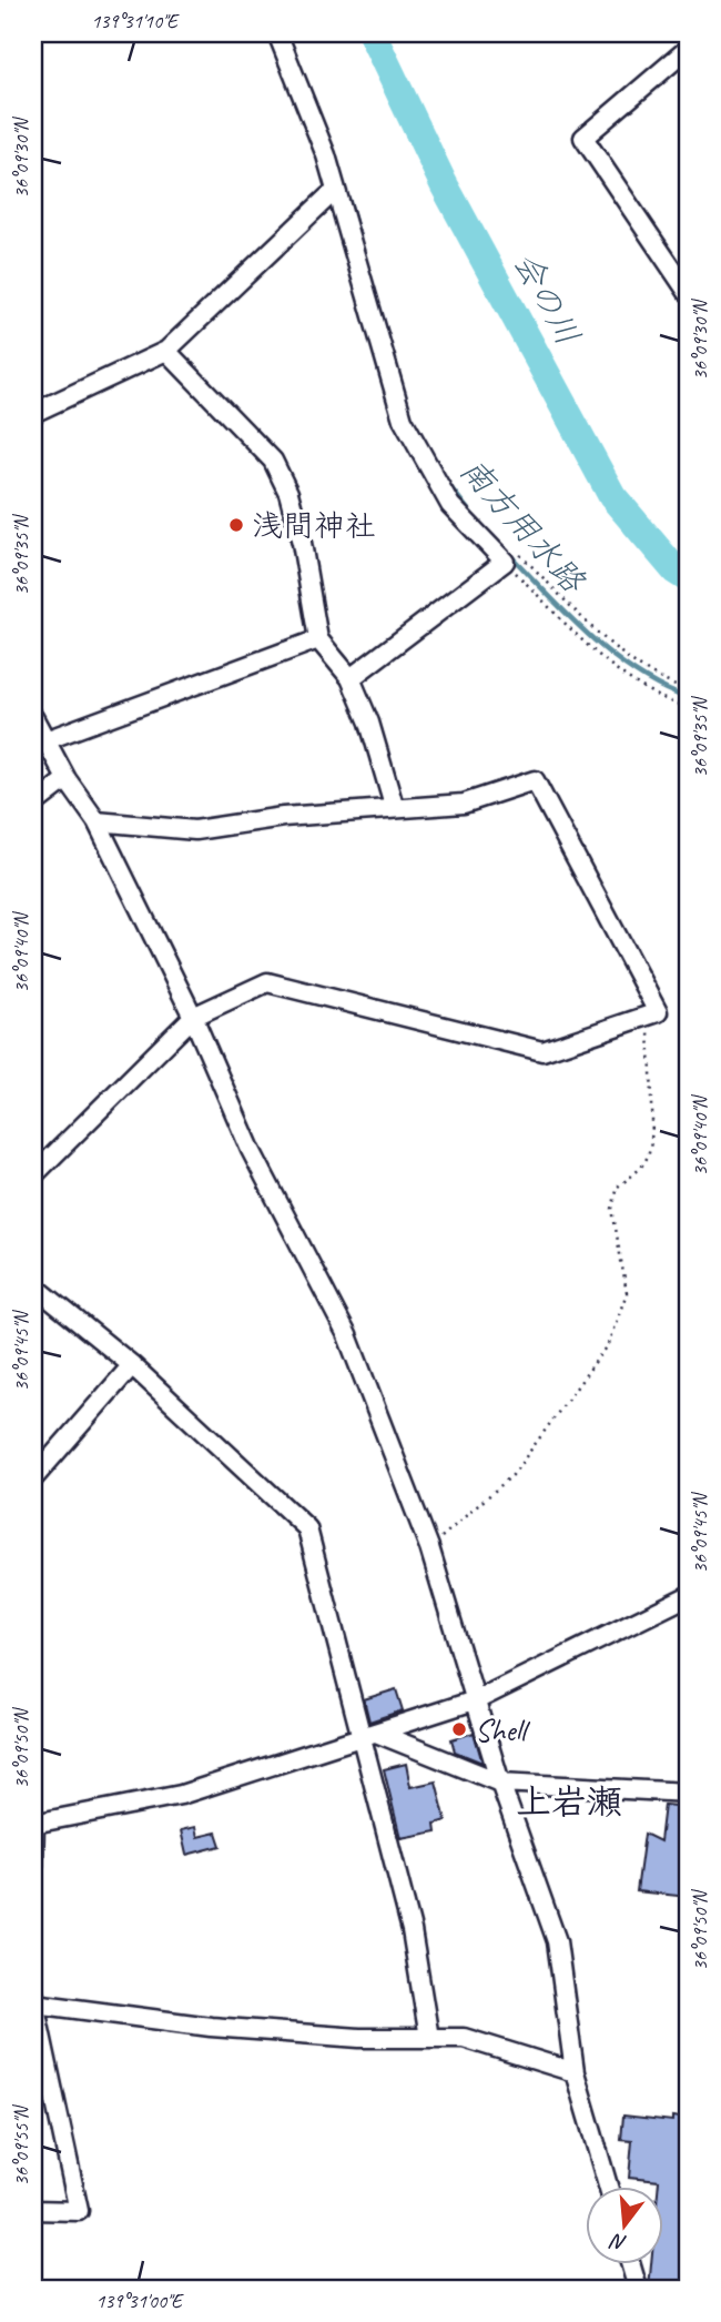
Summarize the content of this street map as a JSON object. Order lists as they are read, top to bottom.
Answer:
{
  "districts": ["上岩瀬"],
  "water": ["会の川", "南方用水路"],
  "places": ["浅間神社", "Shell"],
  "north": "bottom",
  "coordinates": [
    "139°31'10\"E",
    "36°09'30\"N",
    "36°09'35\"N",
    "36°09'40\"N",
    "36°09'45\"N",
    "36°09'50\"N",
    "36°09'55\"N",
    "139°31'00\"E"
  ]
}
